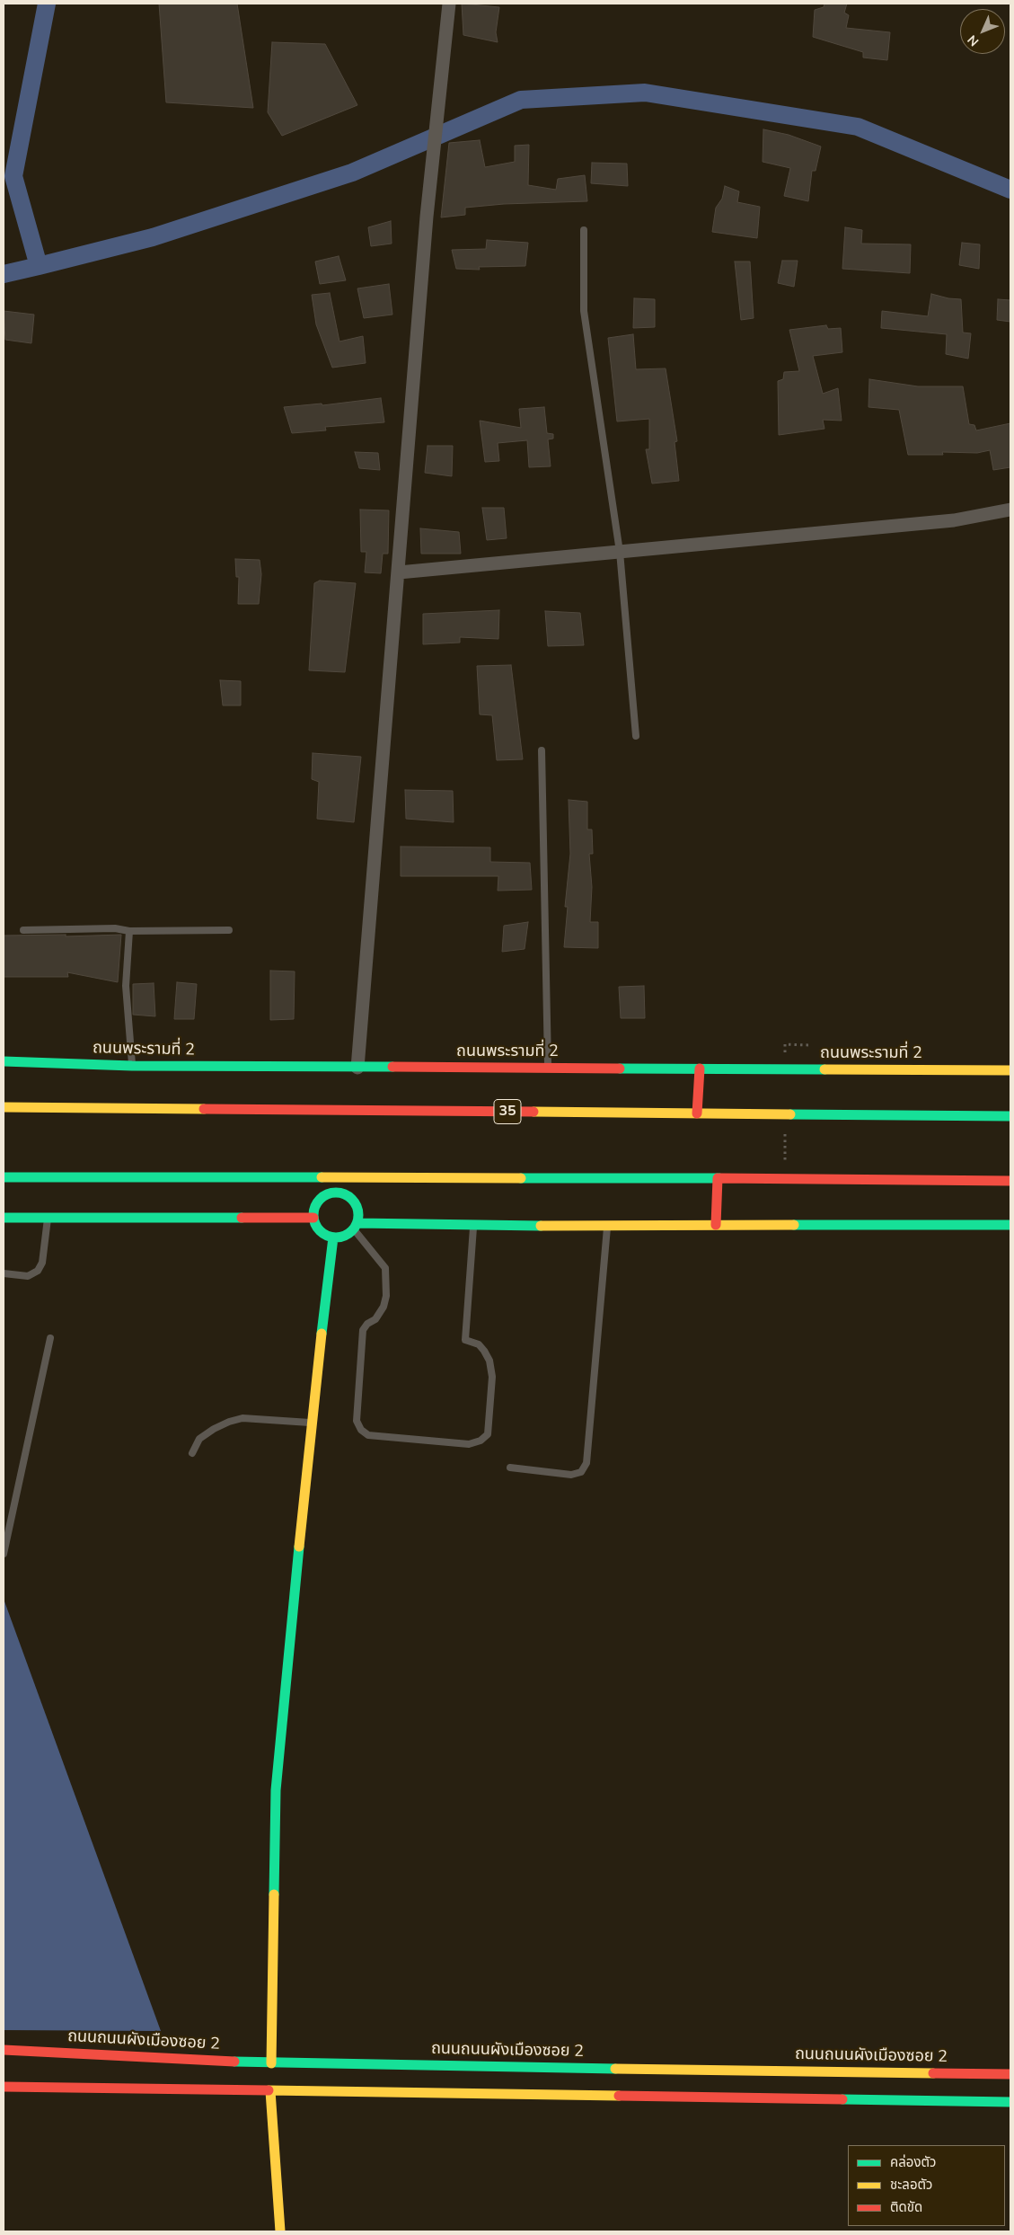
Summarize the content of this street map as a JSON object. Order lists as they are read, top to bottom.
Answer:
{
  "streets": {
    "main road": ["ถนนพระรามที่ 2", "35", "ถนนถนนผังเมืองซอย 2"]
  },
  "legend": ["คล่องตัว", "ชะลอตัว", "ติดขัด"],
  "north": "bottom left"
}
